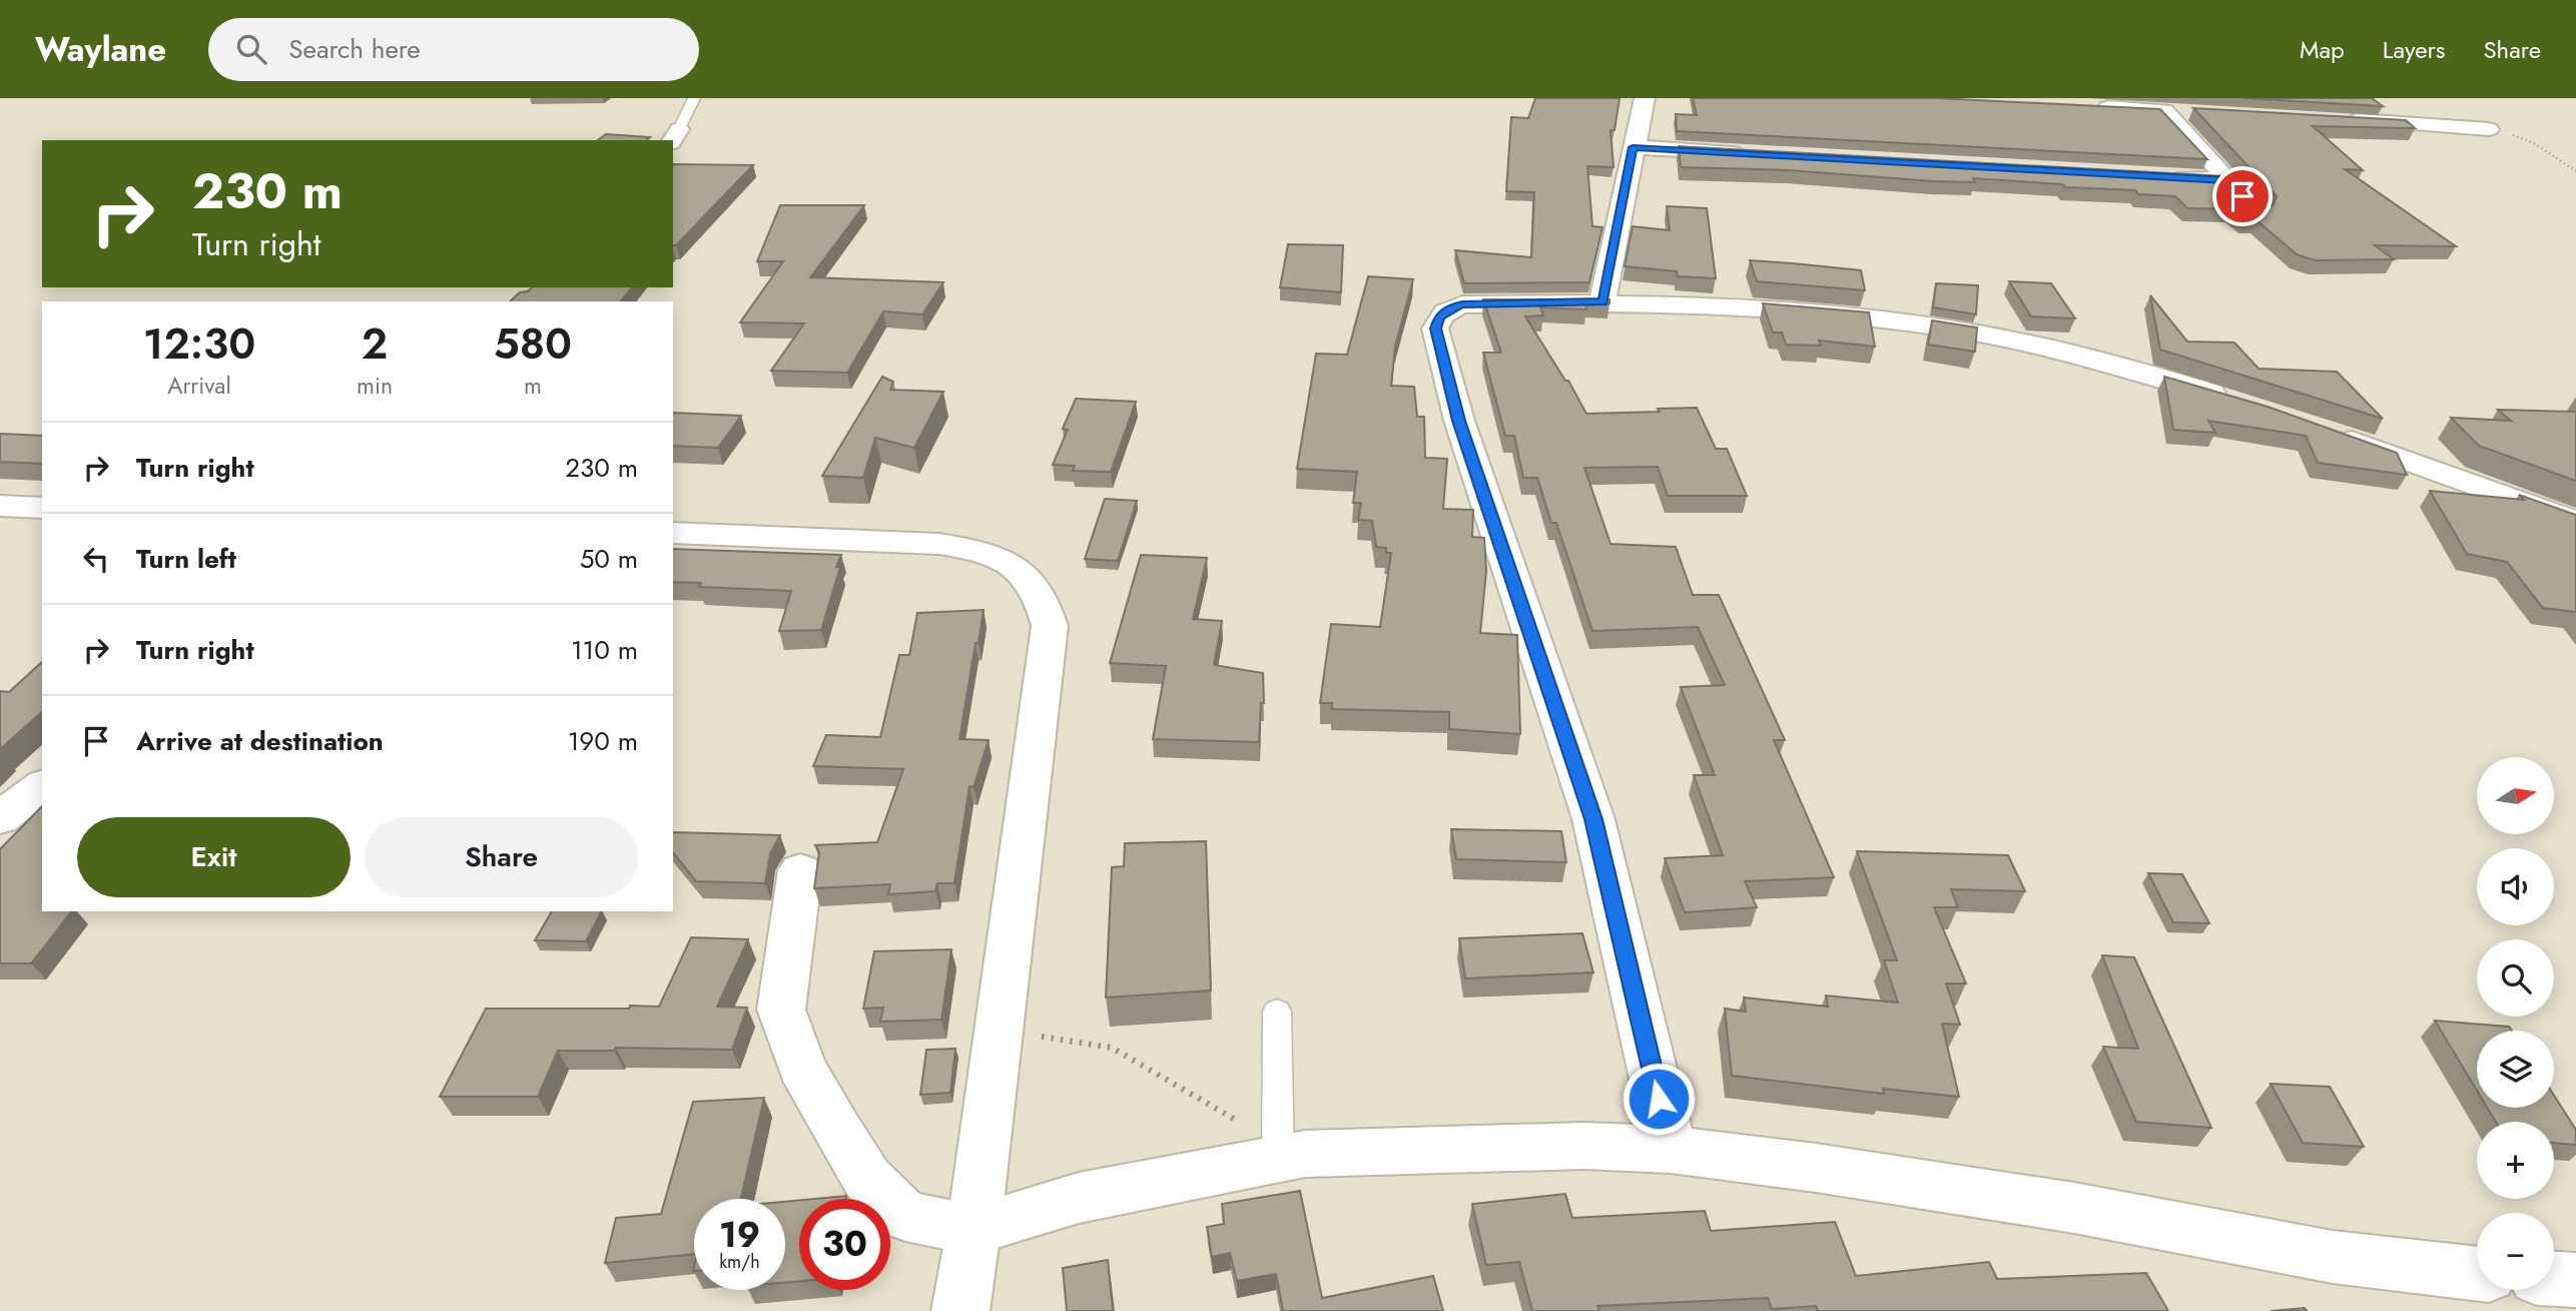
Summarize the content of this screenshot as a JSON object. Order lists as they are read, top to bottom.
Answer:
{
  "north": "right",
  "page": {
    "header": "Waylane",
    "search": "Search here",
    "nav": ["Map", "Layers", "Share"],
    "turn": ["230 m", "Turn right"],
    "eta": [
      "12:30",
      "Arrival",
      "2",
      "min",
      "580",
      "m"
    ],
    "list": [
      {
        "name": "Turn right",
        "value": "230 m"
      },
      {
        "name": "Turn left",
        "value": "50 m"
      },
      {
        "name": "Turn right",
        "value": "110 m"
      },
      {
        "name": "Arrive at destination",
        "value": "190 m"
      }
    ],
    "map_buttons": ["+", "−"],
    "buttons": ["Exit", "Share"],
    "speed": "19 km/h",
    "limit": "30"
  }
}
